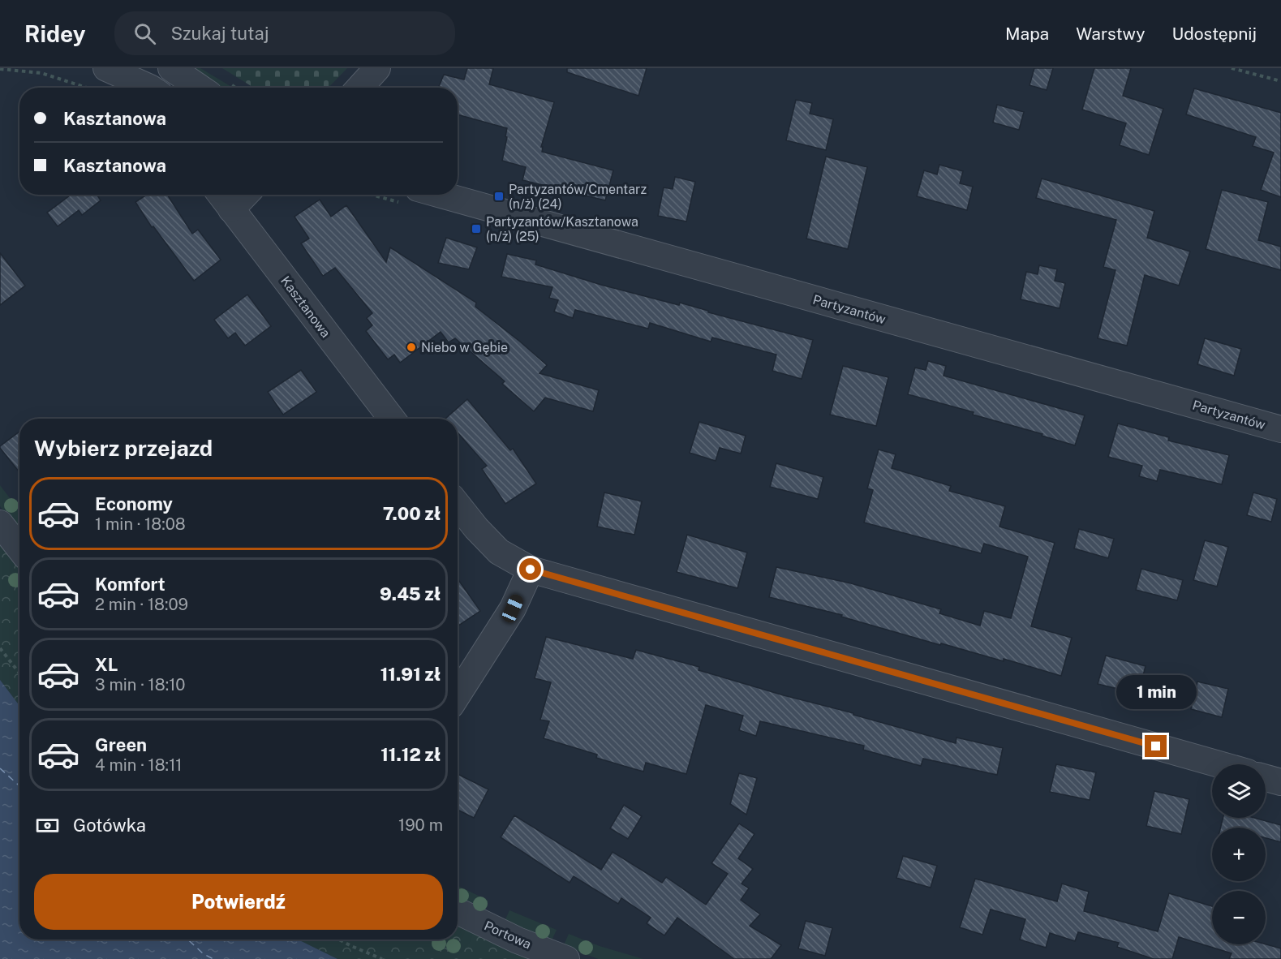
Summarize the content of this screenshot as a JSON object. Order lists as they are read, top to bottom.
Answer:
{
  "streets": {
    "street": ["Kasztanowa", "Partyzantów", "Portowa"]
  },
  "places": {
    "transit": ["Partyzantów/Cmentarz (n/ż) (24)", "Partyzantów/Kasztanowa (n/ż) (25)"],
    "other": ["Niebo w Gębie"]
  },
  "page": {
    "header": "Ridey",
    "search": "Szukaj tutaj",
    "nav": ["Mapa", "Warstwy", "Udostępnij"],
    "banner": ["Kasztanowa", "Kasztanowa"],
    "heading": "Wybierz przejazd",
    "list": [
      {
        "name": "Economy",
        "note": "1 min · 18:08",
        "value": "7.00 zł"
      },
      {
        "name": "Komfort",
        "note": "2 min · 18:09",
        "value": "9.45 zł"
      },
      {
        "name": "XL",
        "note": "3 min · 18:10",
        "value": "11.91 zł"
      },
      {
        "name": "Green",
        "note": "4 min · 18:11",
        "value": "11.12 zł"
      }
    ],
    "bubble": "1 min",
    "map_buttons": ["+", "−"],
    "pay": ["Gotówka", "190 m"],
    "buttons": "Potwierdź"
  }
}
